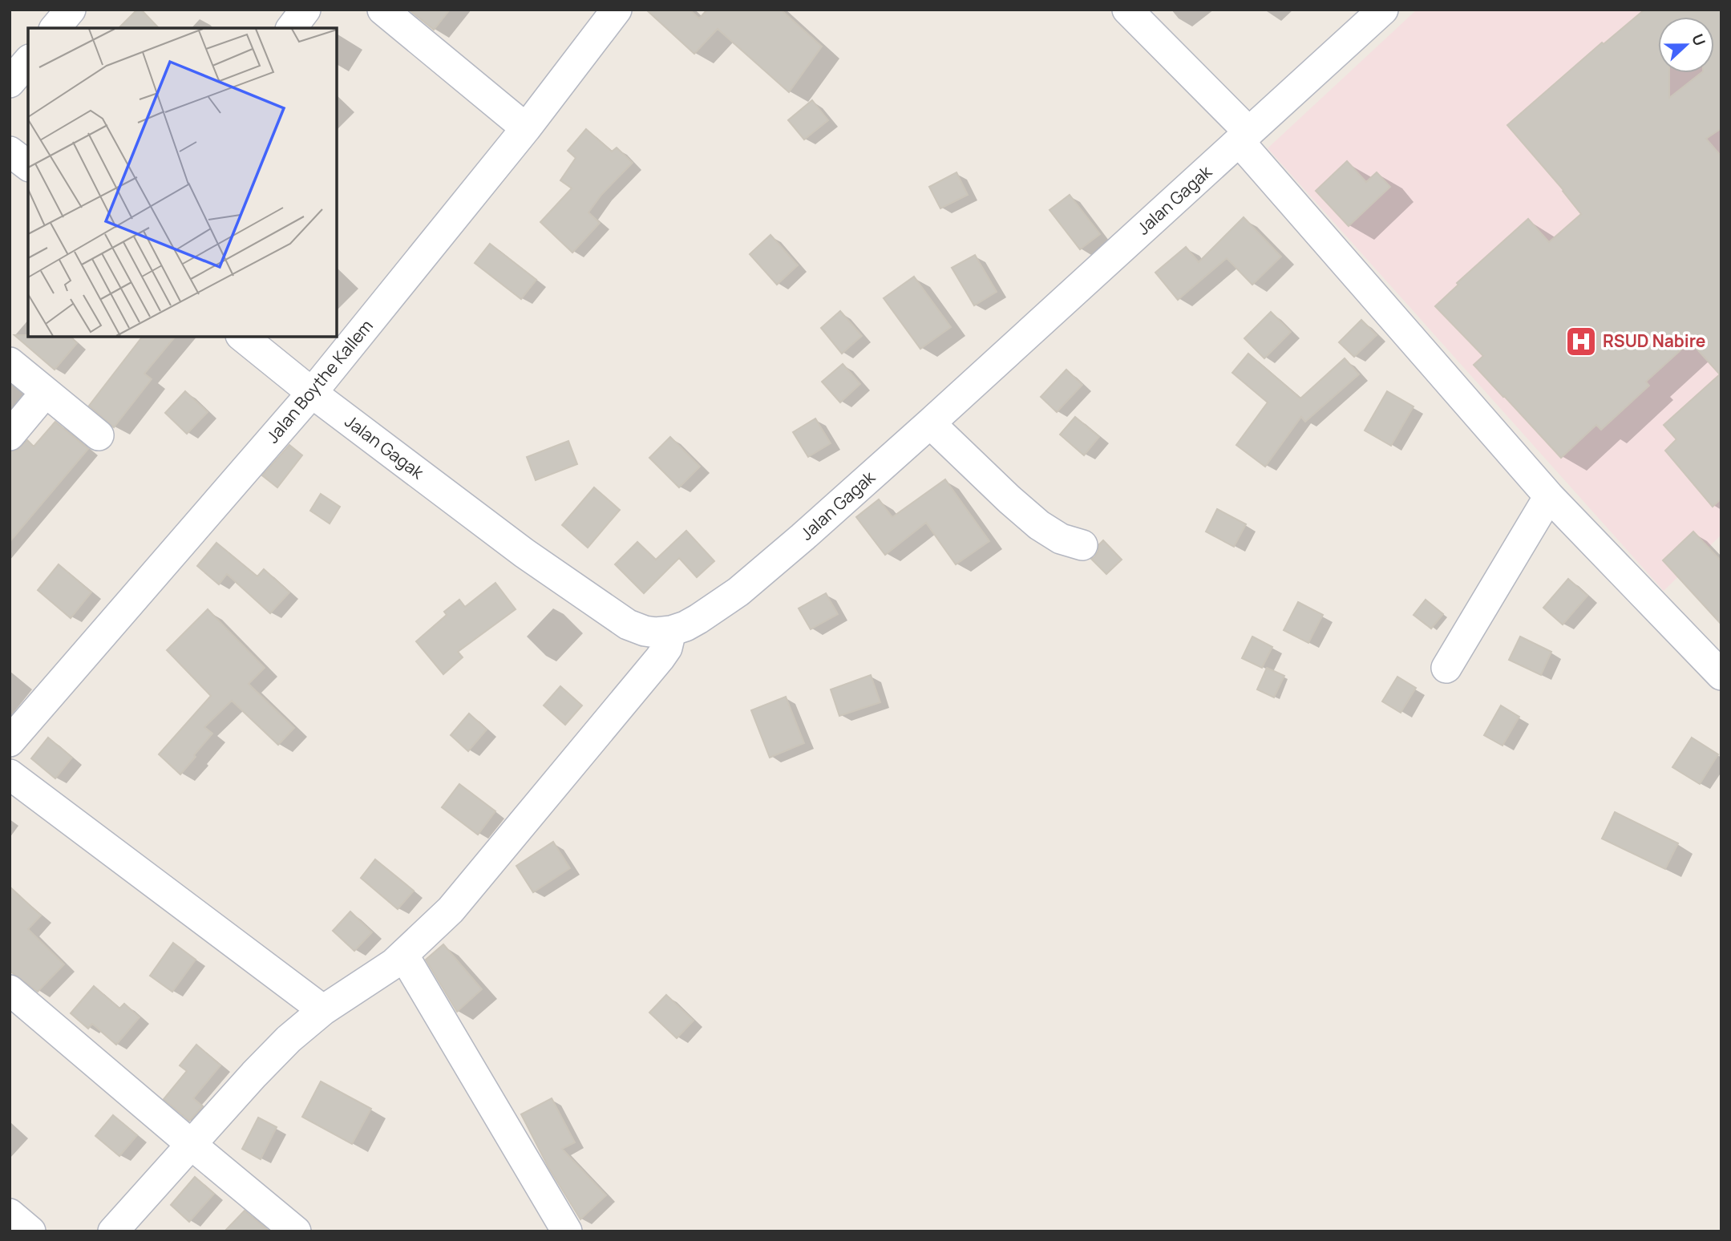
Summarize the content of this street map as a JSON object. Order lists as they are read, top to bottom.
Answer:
{
  "streets": {
    "street": ["Jalan Gagak", "Jalan Boythe Kallem"]
  },
  "crossings": [
    ["Jalan Gagak", "Jalan Boythe Kallem"]
  ],
  "places": {
    "hospital": ["RSUD Nabire"]
  },
  "north": "right"
}
